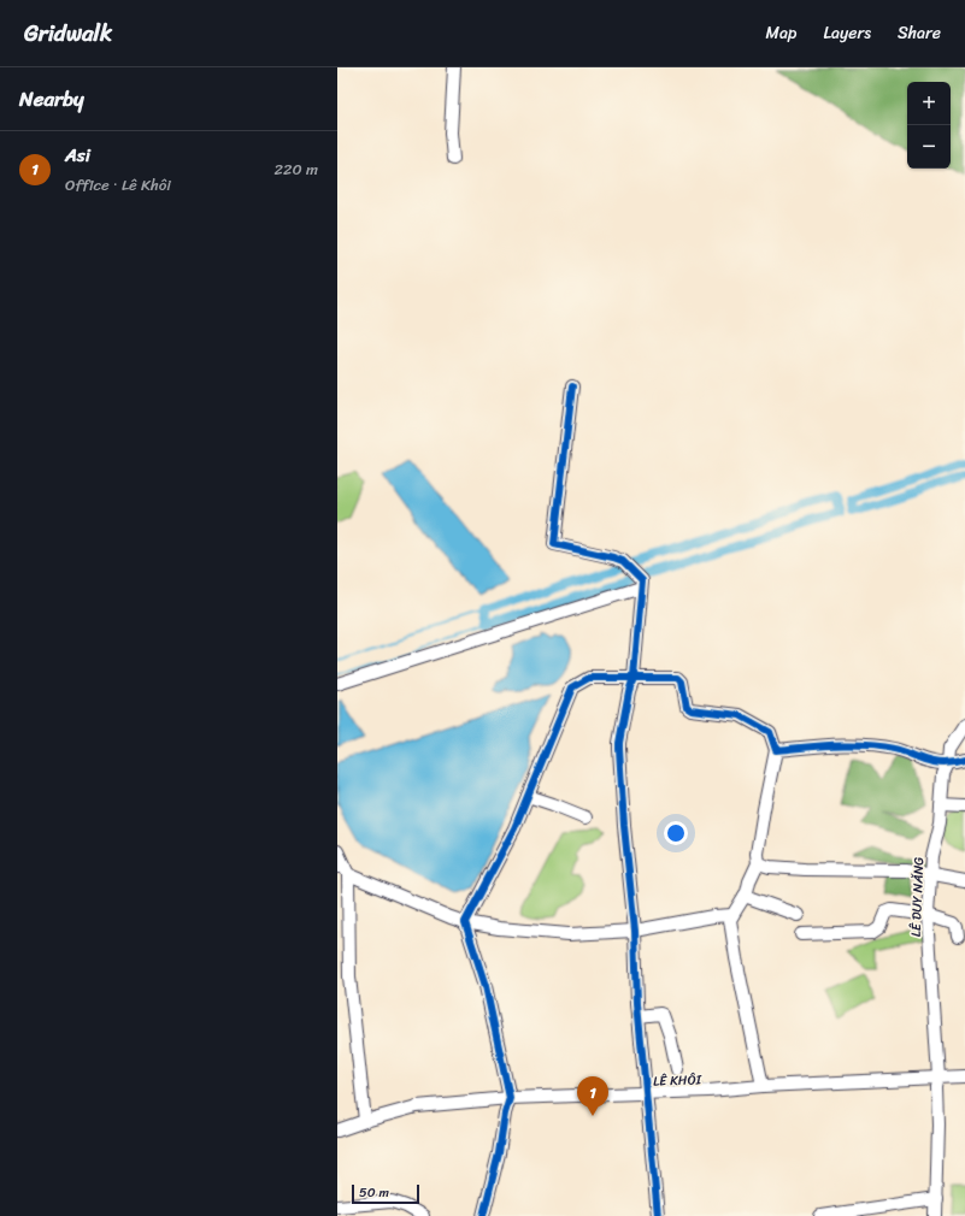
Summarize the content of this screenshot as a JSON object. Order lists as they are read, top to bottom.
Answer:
{
  "streets": {
    "street": ["LÊ DUY NĂNG", "LÊ KHÔI"]
  },
  "crossings": [
    ["LÊ DUY NĂNG", "LÊ KHÔI"]
  ],
  "scale_bar": "50 m",
  "page": {
    "header": "Gridwalk",
    "nav": ["Map", "Layers", "Share"],
    "heading": "Nearby",
    "map_buttons": ["+", "−"],
    "list": [
      {
        "mark": "1",
        "name": "Asi",
        "note": "Office · Lê Khôi",
        "value": "220 m"
      }
    ],
    "pins": "1",
    "scale": "50 m"
  }
}
